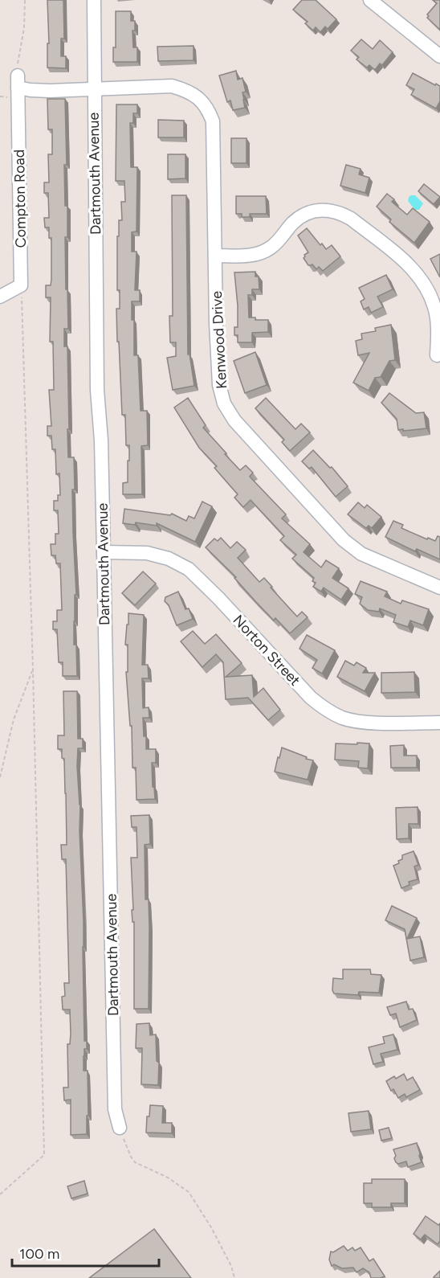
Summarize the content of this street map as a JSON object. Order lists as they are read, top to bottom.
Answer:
{
  "streets": {
    "street": [
      "Dartmouth Avenue",
      "Compton Road",
      "Kenwood Drive",
      "Norton Street"
    ]
  },
  "crossings": [
    ["Dartmouth Avenue", "Kenwood Drive"],
    ["Dartmouth Avenue", "Norton Street"]
  ],
  "scale_bar": "100 m"
}
